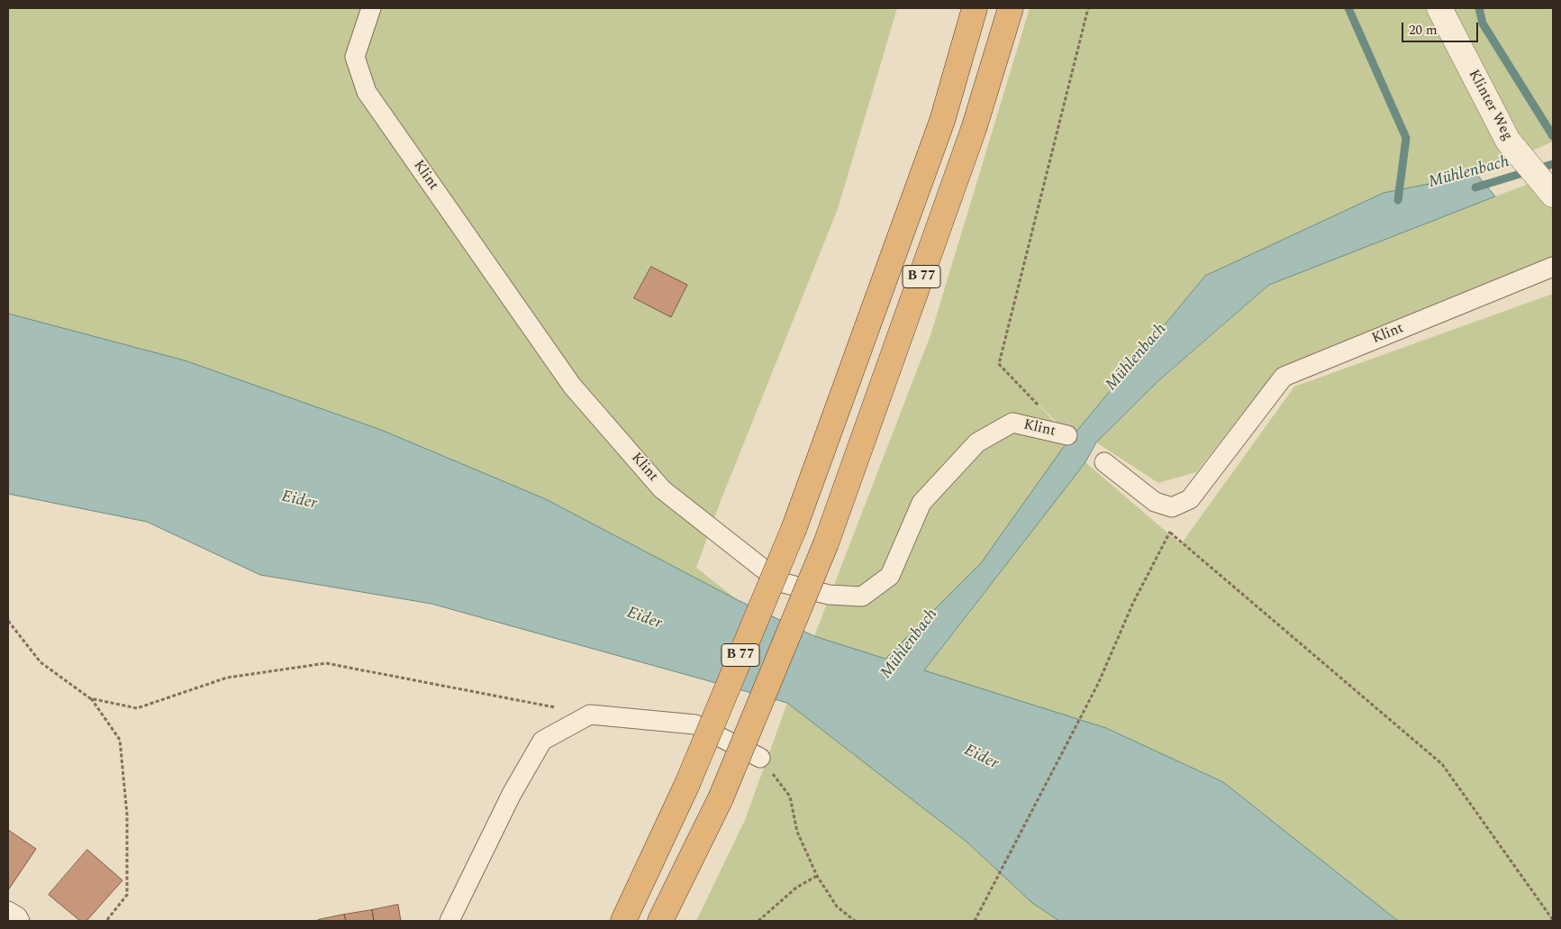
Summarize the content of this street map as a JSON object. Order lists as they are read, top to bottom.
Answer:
{
  "streets": {
    "highway": ["B 77"],
    "street": ["Klinter Weg", "Klint"]
  },
  "water": ["Mühlenbach", "Eider"],
  "scale_bar": "20 m"
}
